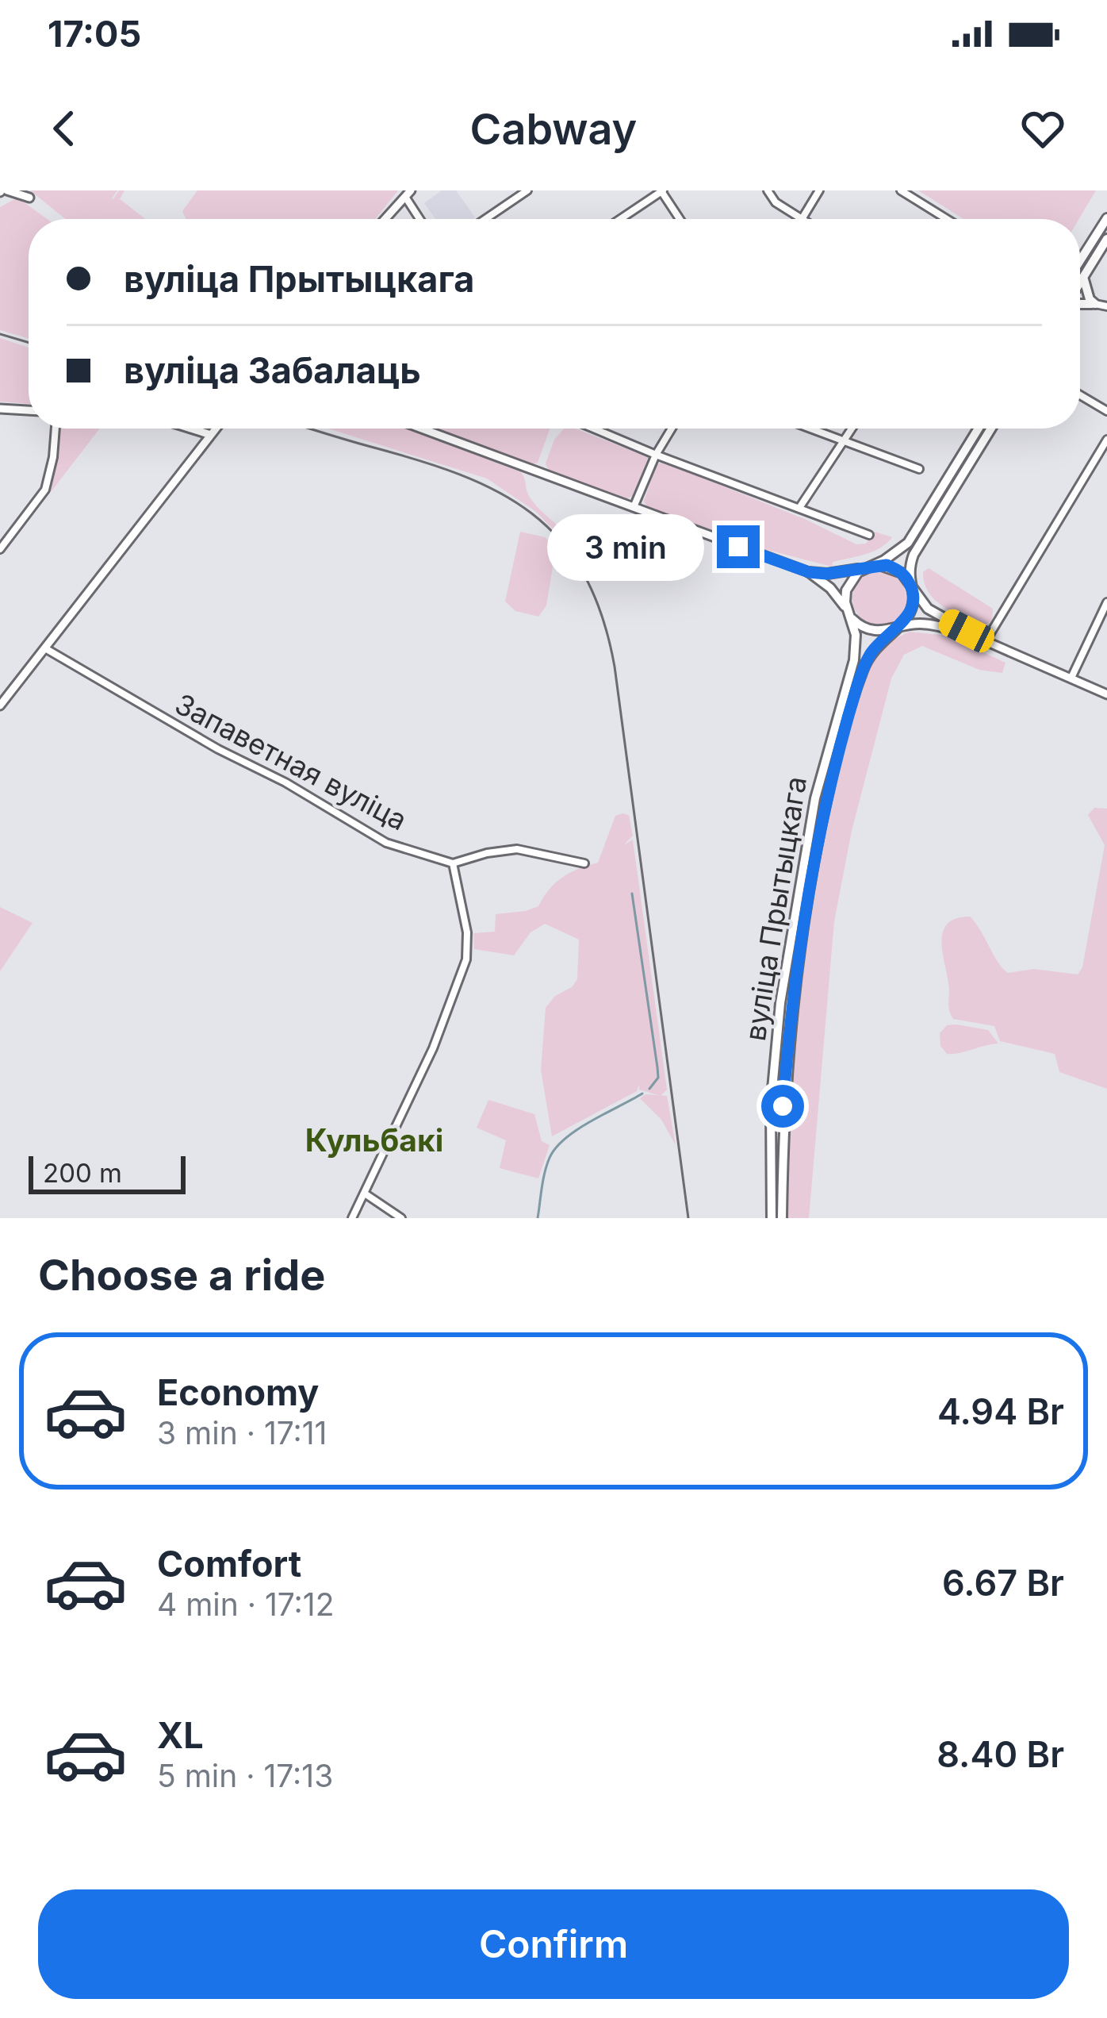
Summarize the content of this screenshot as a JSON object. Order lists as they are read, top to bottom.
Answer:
{
  "streets": {
    "main road": ["вуліца Прытыцкага"],
    "street": ["Запаветная вуліца"]
  },
  "districts": ["Кульбакі"],
  "scale_bar": "200 m",
  "page": {
    "status": "17:05",
    "header": "Cabway",
    "banner": ["вуліца Прытыцкага", "вуліца Забалаць"],
    "bubble": "3 min",
    "scale": "200 m",
    "heading": "Choose a ride",
    "list": [
      {
        "name": "Economy",
        "note": "3 min · 17:11",
        "value": "4.94 Br"
      },
      {
        "name": "Comfort",
        "note": "4 min · 17:12",
        "value": "6.67 Br"
      },
      {
        "name": "XL",
        "note": "5 min · 17:13",
        "value": "8.40 Br"
      }
    ],
    "buttons": "Confirm"
  }
}
